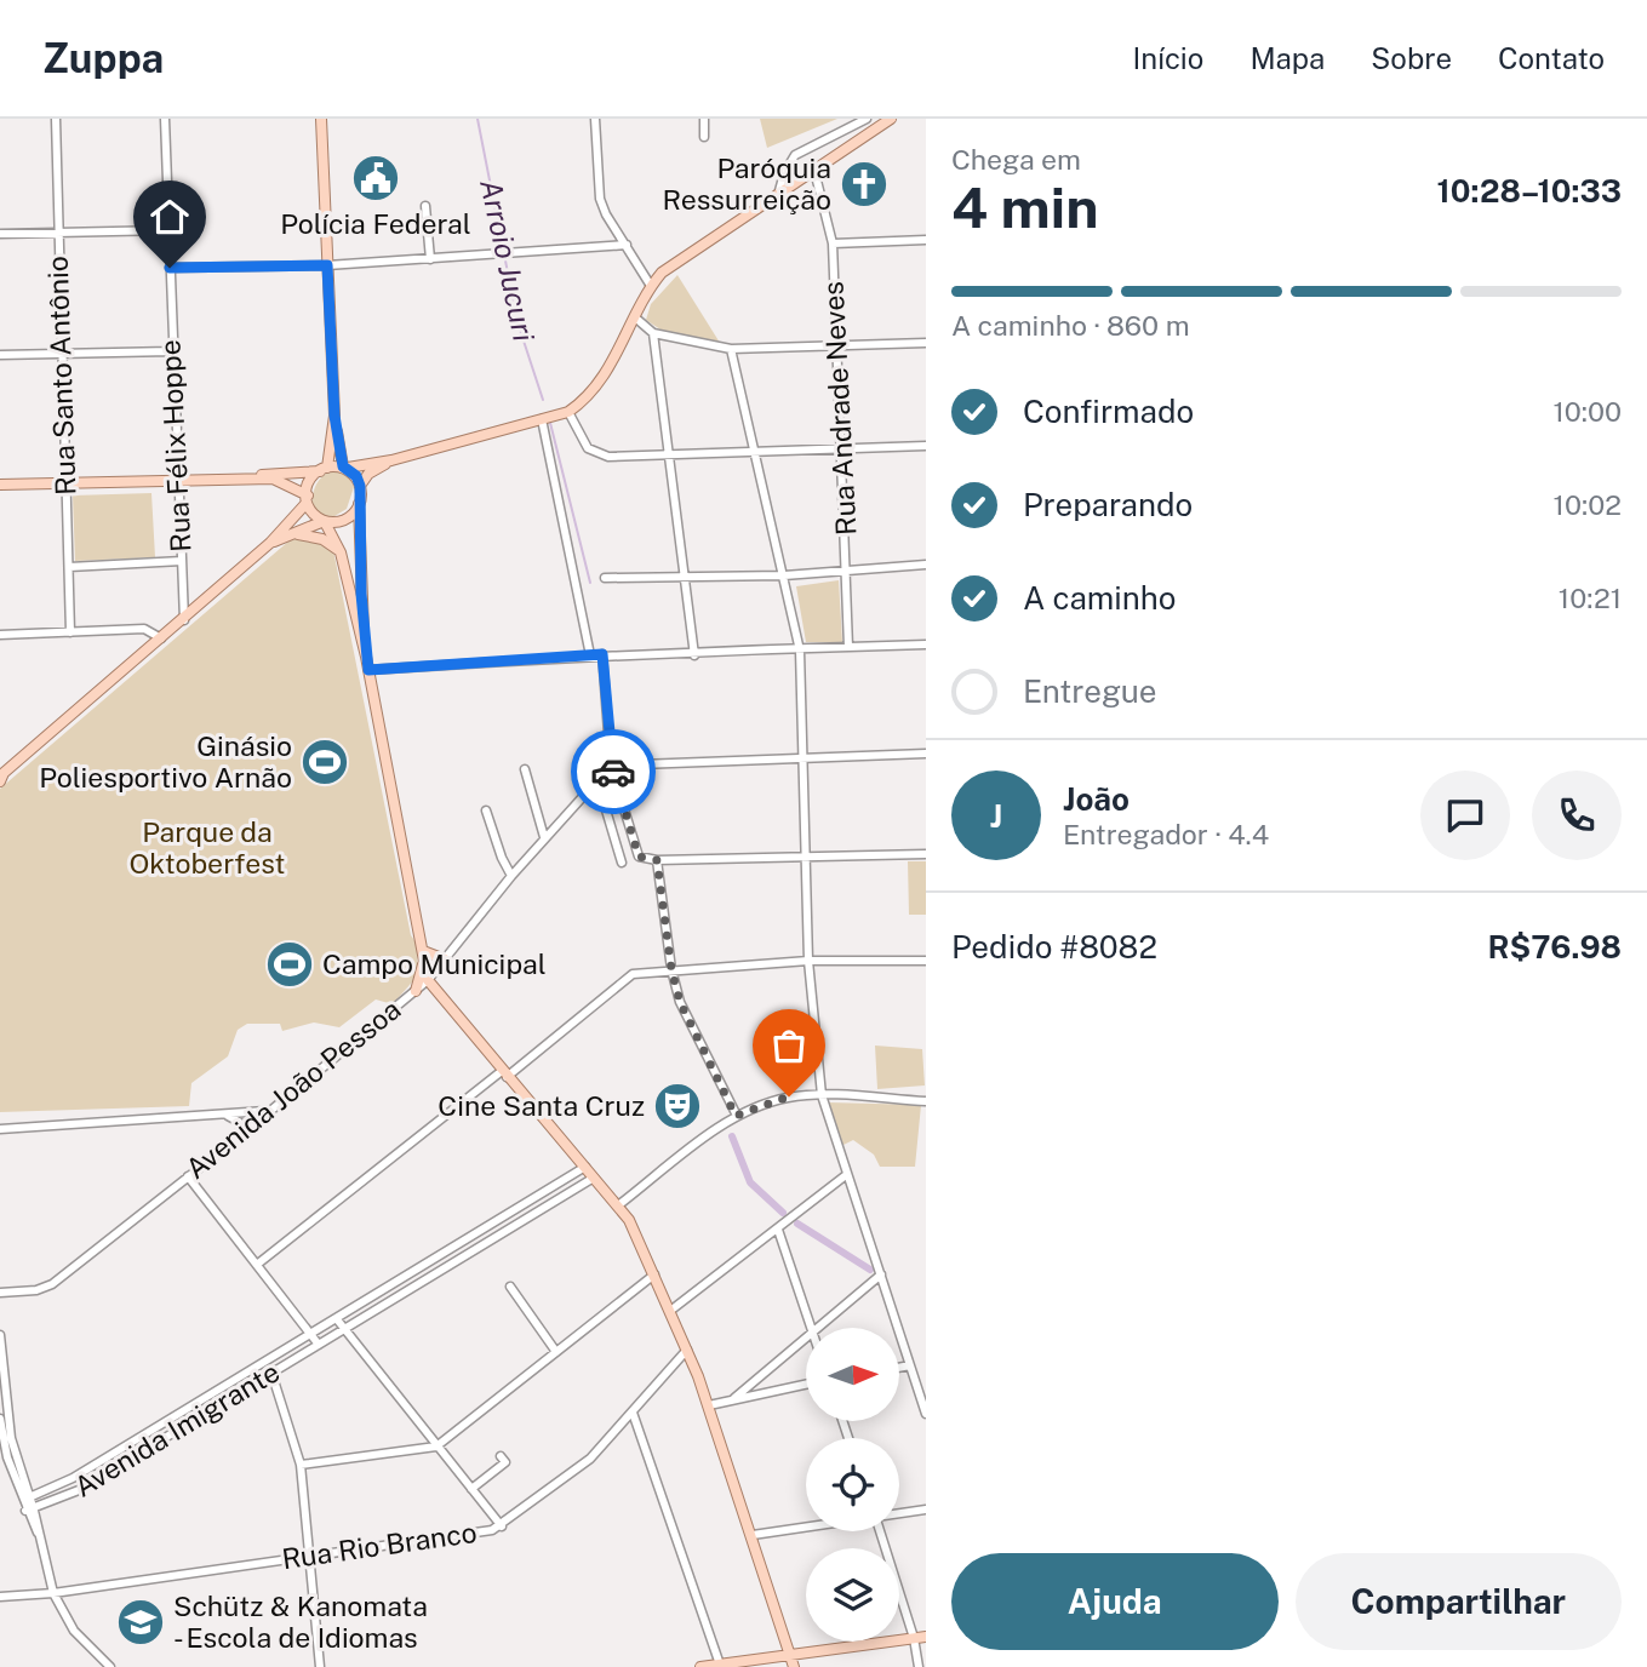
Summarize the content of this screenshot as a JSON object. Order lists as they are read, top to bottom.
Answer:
{
  "streets": {
    "street": [
      "Rua Santo Antônio",
      "Rua Andrade Neves",
      "Rua Félix Hoppe",
      "Avenida João Pessoa",
      "Avenida Imigrante",
      "Rua Rio Branco"
    ]
  },
  "water": ["Arroio Jucuri"],
  "parks": ["Parque da Oktoberfest"],
  "places": {
    "public building": ["Polícia Federal"],
    "church": ["Paróquia Ressurreição"],
    "sports": ["Ginásio Poliesportivo Arnão", "Campo Municipal"],
    "theatre": ["Cine Santa Cruz"],
    "school or university": ["Schütz & Kanomata - Escola de Idiomas"]
  },
  "north": "right",
  "page": {
    "header": "Zuppa",
    "nav": [
      "Início",
      "Mapa",
      "Sobre",
      "Contato"
    ],
    "heading": ["4 min", "Chega em", "10:28–10:33"],
    "panel": [
      "João",
      "Entregador · 4.4",
      "Pedido #8082",
      "R$76.98"
    ],
    "bar": "A caminho · 860 m",
    "list": [
      ["Confirmado", "10:00"],
      ["Preparando", "10:02"],
      ["A caminho", "10:21"],
      "Entregue"
    ],
    "round": "J",
    "buttons": ["Ajuda", "Compartilhar"]
  }
}
